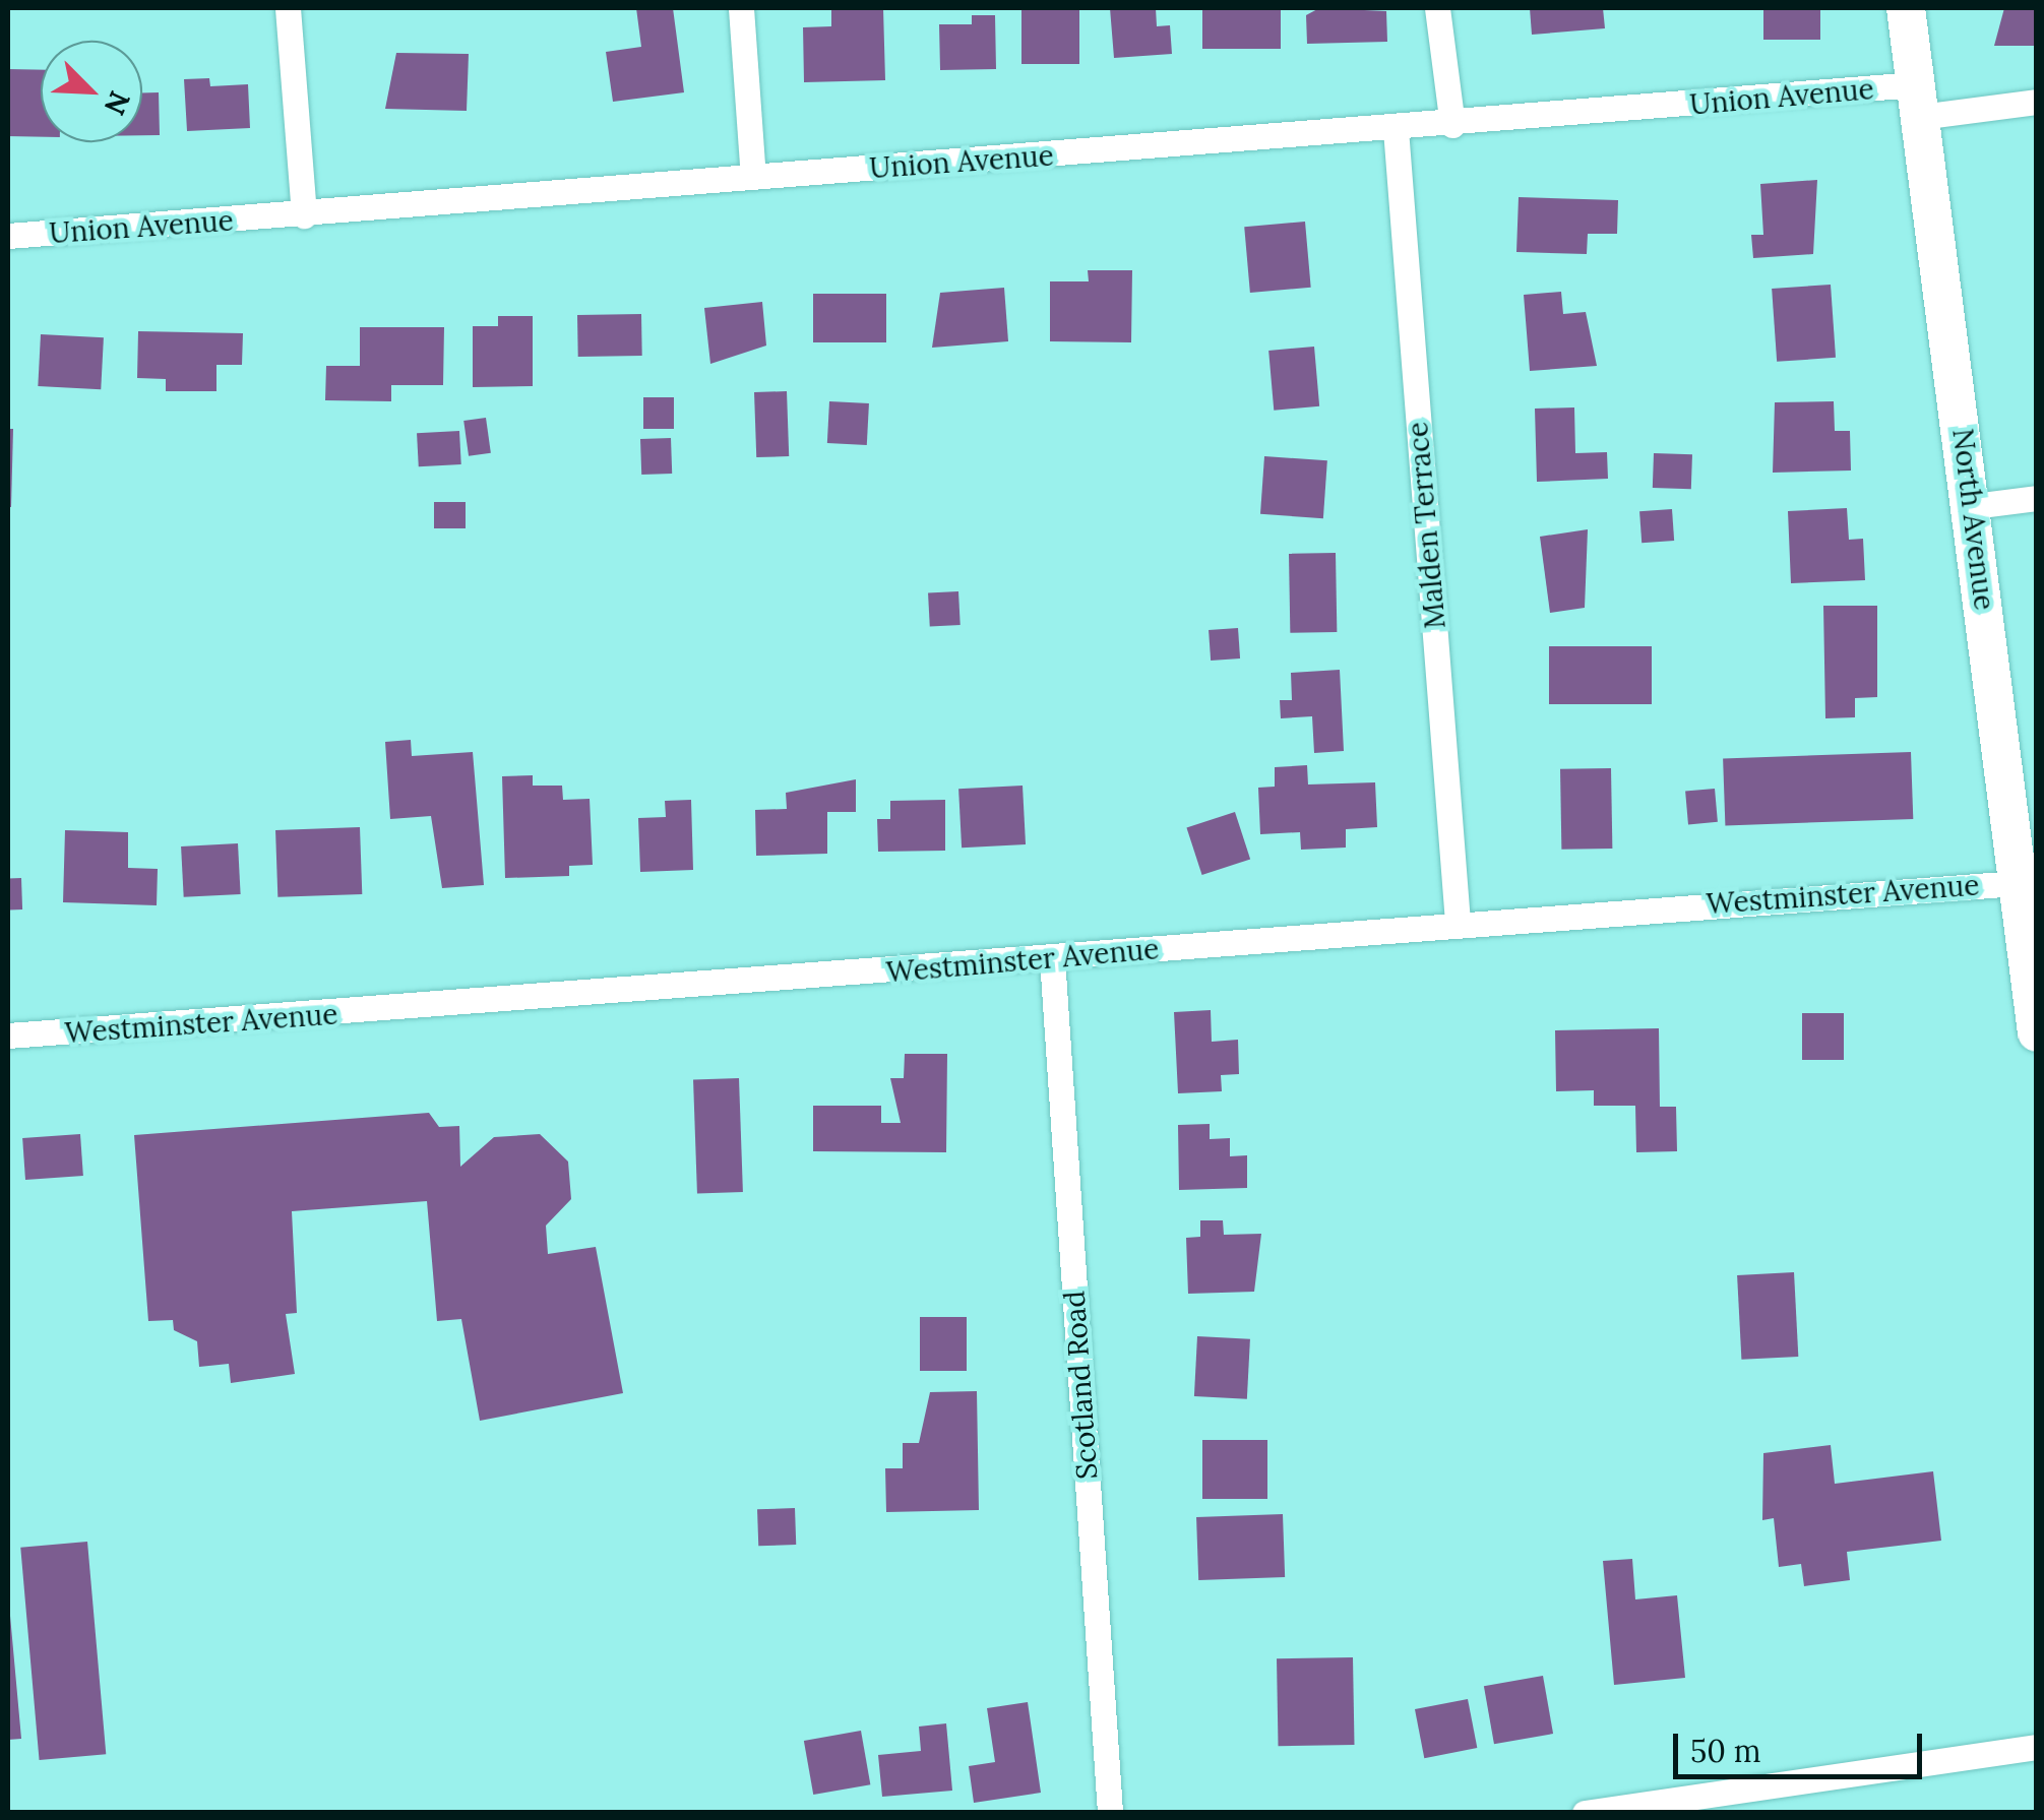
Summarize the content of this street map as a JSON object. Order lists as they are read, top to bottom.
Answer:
{
  "streets": {
    "main road": ["North Avenue"],
    "street": [
      "Union Avenue",
      "Malden Terrace",
      "Westminster Avenue",
      "Scotland Road"
    ]
  },
  "crossings": [
    ["Union Avenue", "North Avenue"],
    ["Union Avenue", "Malden Terrace"],
    ["North Avenue", "Westminster Avenue"],
    ["Malden Terrace", "Westminster Avenue"],
    ["Westminster Avenue", "Scotland Road"]
  ],
  "scale_bar": "50 m",
  "north": "bottom right"
}
